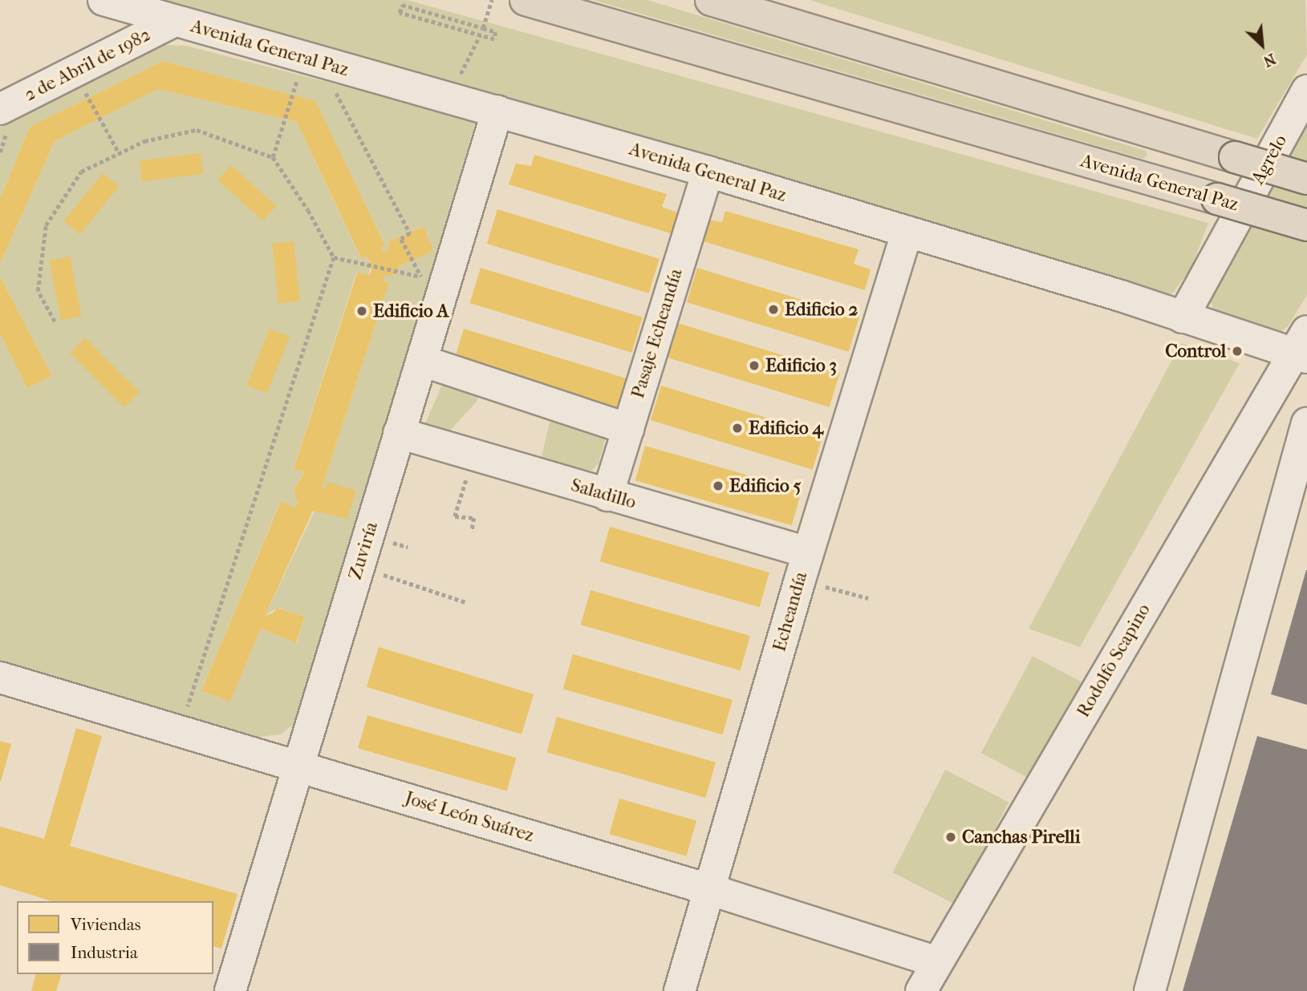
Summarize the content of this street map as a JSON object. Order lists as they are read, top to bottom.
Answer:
{
  "streets": {
    "highway": ["Avenida General Paz"],
    "street": [
      "2 de Abril de 1982",
      "Agrelo",
      "Pasaje Echeandía",
      "Saladillo",
      "Zuviría",
      "Echeandía",
      "Rodolfo Scapino",
      "José León Suárez"
    ]
  },
  "crossings": [
    ["Avenida General Paz", "2 de Abril de 1982"],
    ["Avenida General Paz", "Agrelo"],
    ["Avenida General Paz", "Pasaje Echeandía"],
    ["Avenida General Paz", "Zuviría"],
    ["Avenida General Paz", "Echeandía"],
    ["Avenida General Paz", "Rodolfo Scapino"],
    ["Pasaje Echeandía", "Saladillo"],
    ["Saladillo", "Zuviría"],
    ["Saladillo", "Echeandía"],
    ["Zuviría", "José León Suárez"],
    ["Echeandía", "José León Suárez"],
    ["Rodolfo Scapino", "José León Suárez"]
  ],
  "places": [
    "Edificio 2",
    "Edificio A",
    "Control",
    "Edificio 3",
    "Edificio 4",
    "Edificio 5",
    "Canchas Pirelli"
  ],
  "legend": ["Viviendas", "Industria"],
  "north": "bottom right"
}
